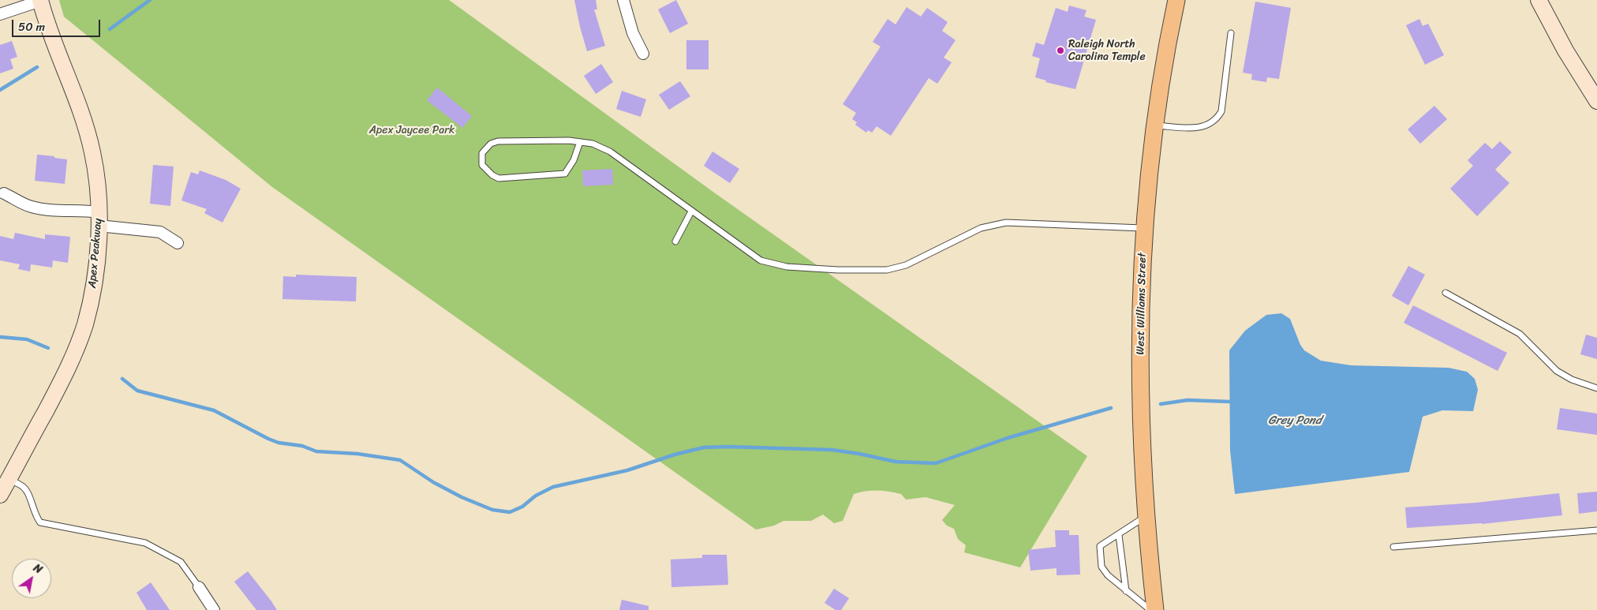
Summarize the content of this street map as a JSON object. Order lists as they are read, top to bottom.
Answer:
{
  "streets": {
    "main road": ["Apex Peakway", "West Williams Street"]
  },
  "water": ["Grey Pond"],
  "parks": ["Apex Jaycee Park"],
  "places": ["Raleigh North Carolina Temple"],
  "scale_bar": "50 m",
  "north": "top right"
}
